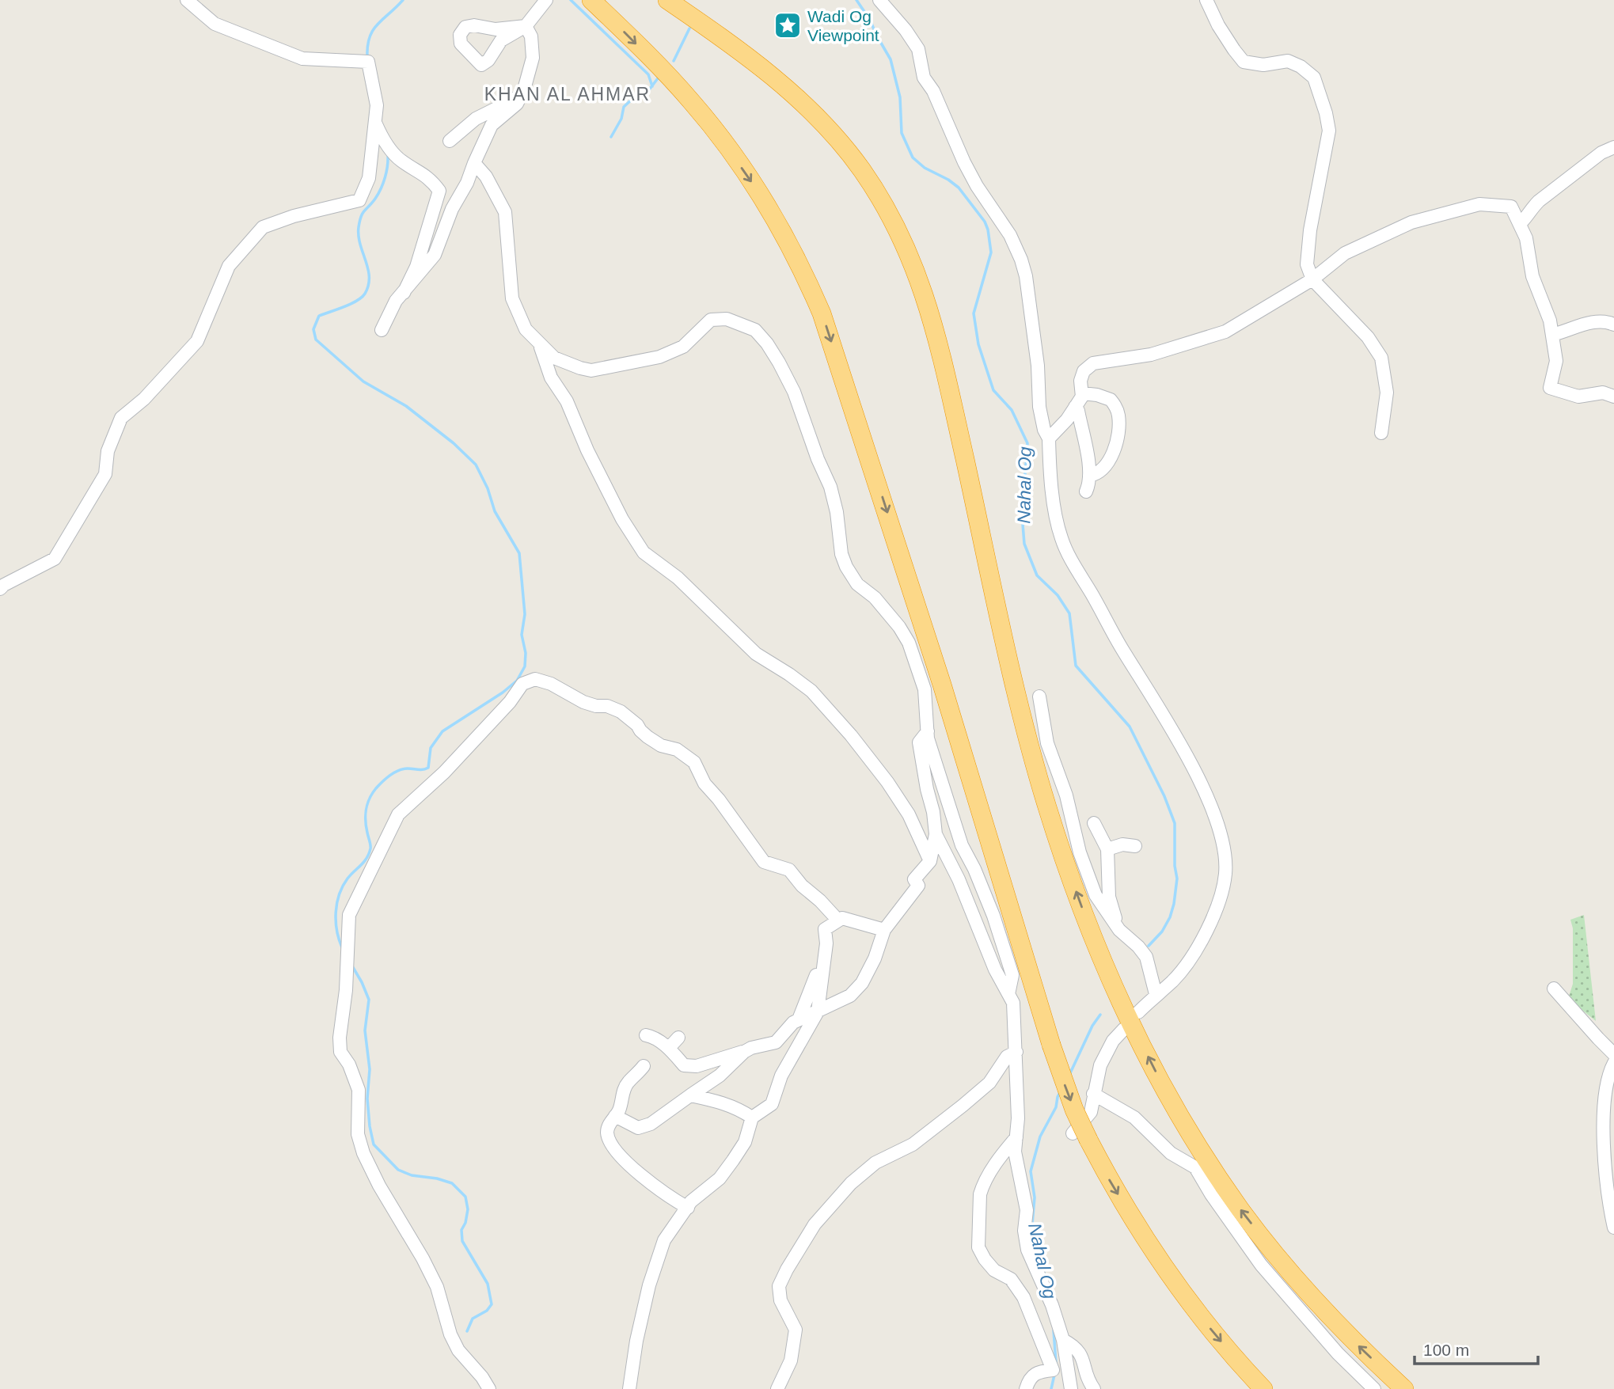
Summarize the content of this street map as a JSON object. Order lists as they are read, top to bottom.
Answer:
{
  "districts": ["KHAN AL AHMAR"],
  "water": ["Nahal Og"],
  "places": {
    "place": ["Wadi Og Viewpoint"]
  },
  "scale_bar": "100 m"
}
